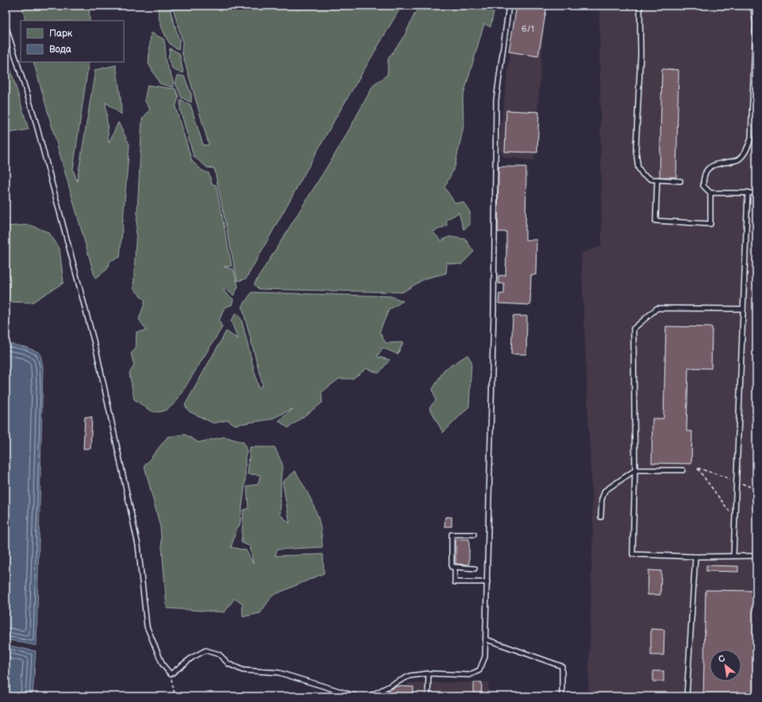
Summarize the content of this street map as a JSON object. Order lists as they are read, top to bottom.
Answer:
{
  "house_numbers": ["6/1"],
  "legend": ["Парк", "Вода"],
  "north": "top left"
}
